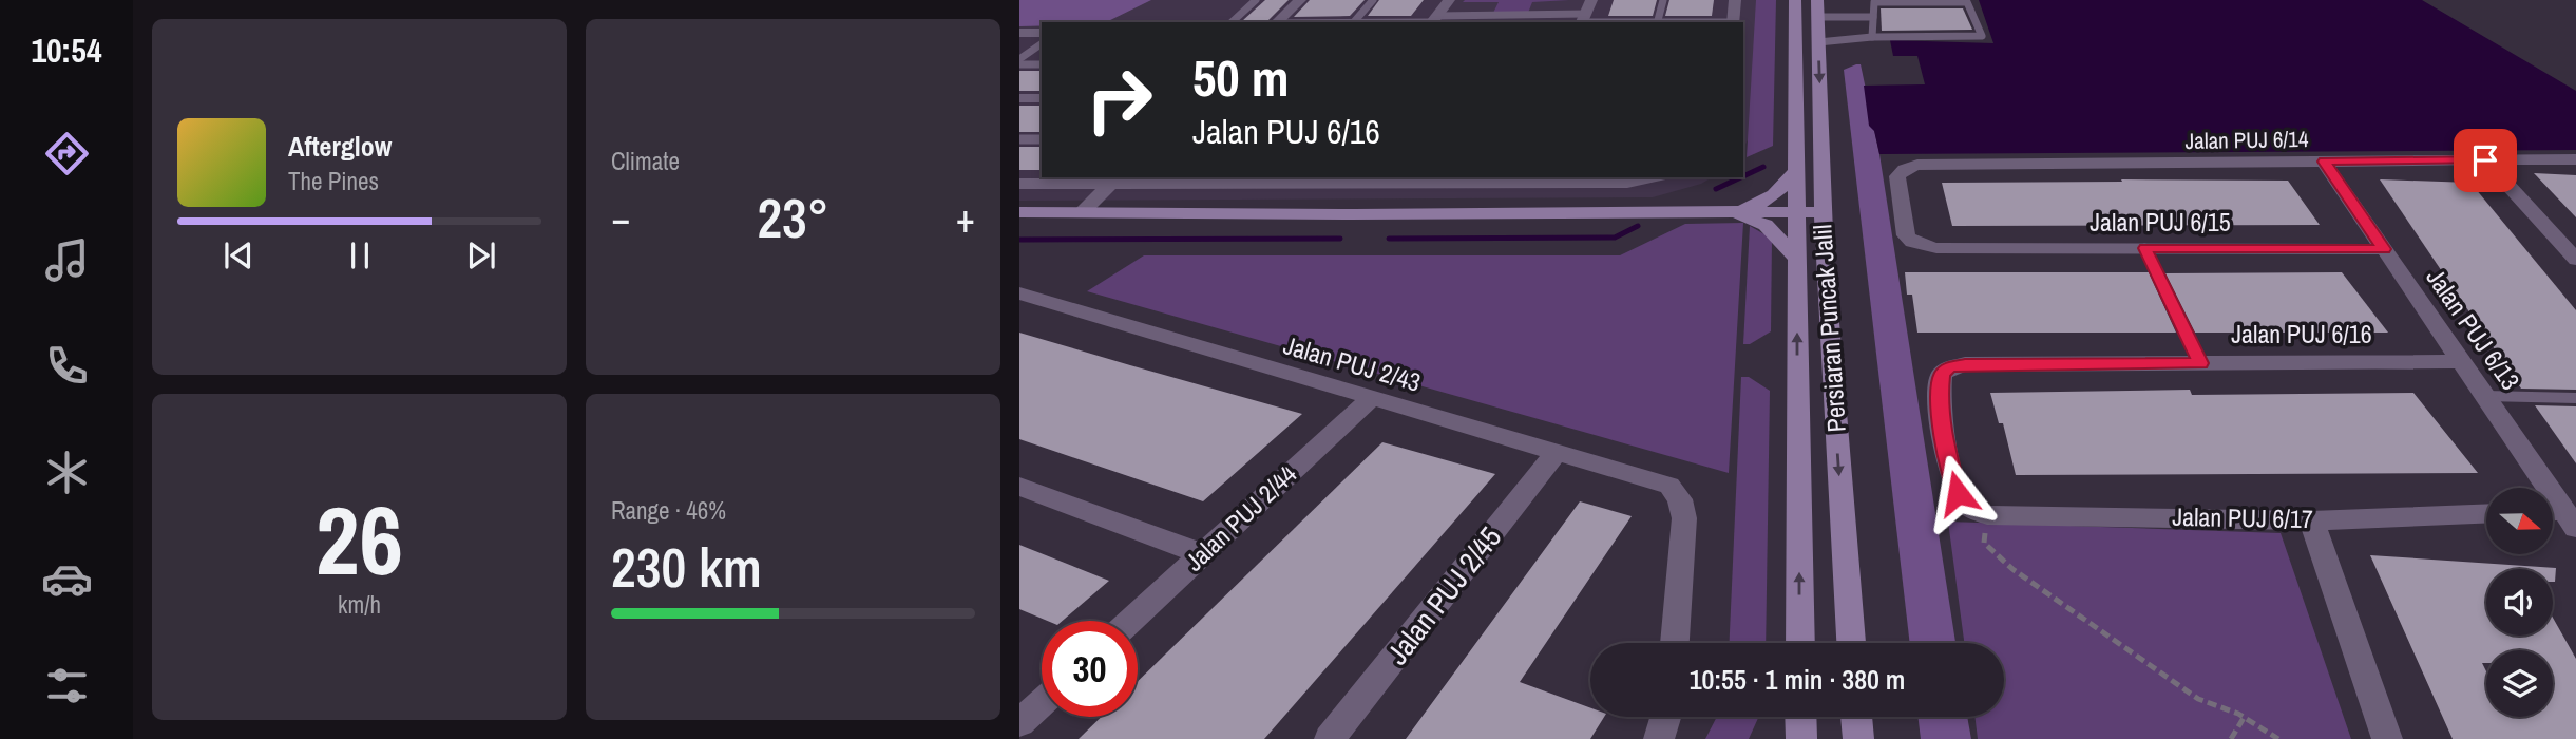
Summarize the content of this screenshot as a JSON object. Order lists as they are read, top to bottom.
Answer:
{
  "streets": {
    "main road": ["Persiaran Puncak Jalil"],
    "street": [
      "Jalan PUJ 6/14",
      "Jalan PUJ 6/15",
      "Jalan PUJ 6/13",
      "Jalan PUJ 6/16",
      "Jalan PUJ 2/43",
      "Jalan PUJ 2/44",
      "Jalan PUJ 6/17",
      "Jalan PUJ 2/45"
    ]
  },
  "crossings": [
    ["Jalan PUJ 6/14", "Jalan PUJ 6/15"],
    ["Jalan PUJ 6/14", "Jalan PUJ 6/13"],
    ["Jalan PUJ 6/15", "Jalan PUJ 6/13"],
    ["Jalan PUJ 6/13", "Jalan PUJ 6/16"],
    ["Jalan PUJ 6/16", "Jalan PUJ 6/17"],
    ["Jalan PUJ 2/43", "Jalan PUJ 2/44"],
    ["Jalan PUJ 2/43", "Jalan PUJ 2/45"]
  ],
  "north": "right",
  "page": {
    "tabs": "10:54",
    "tile": [
      "Climate",
      ["26", "km/h"],
      ["Range · 46%", "230 km"]
    ],
    "turn": ["50 m", "Jalan PUJ 6/16"],
    "song": ["Afterglow", "The Pines"],
    "heat": ["−", "23°", "+"],
    "limit": "30",
    "trip": "10:55 · 1 min · 380 m"
  }
}
